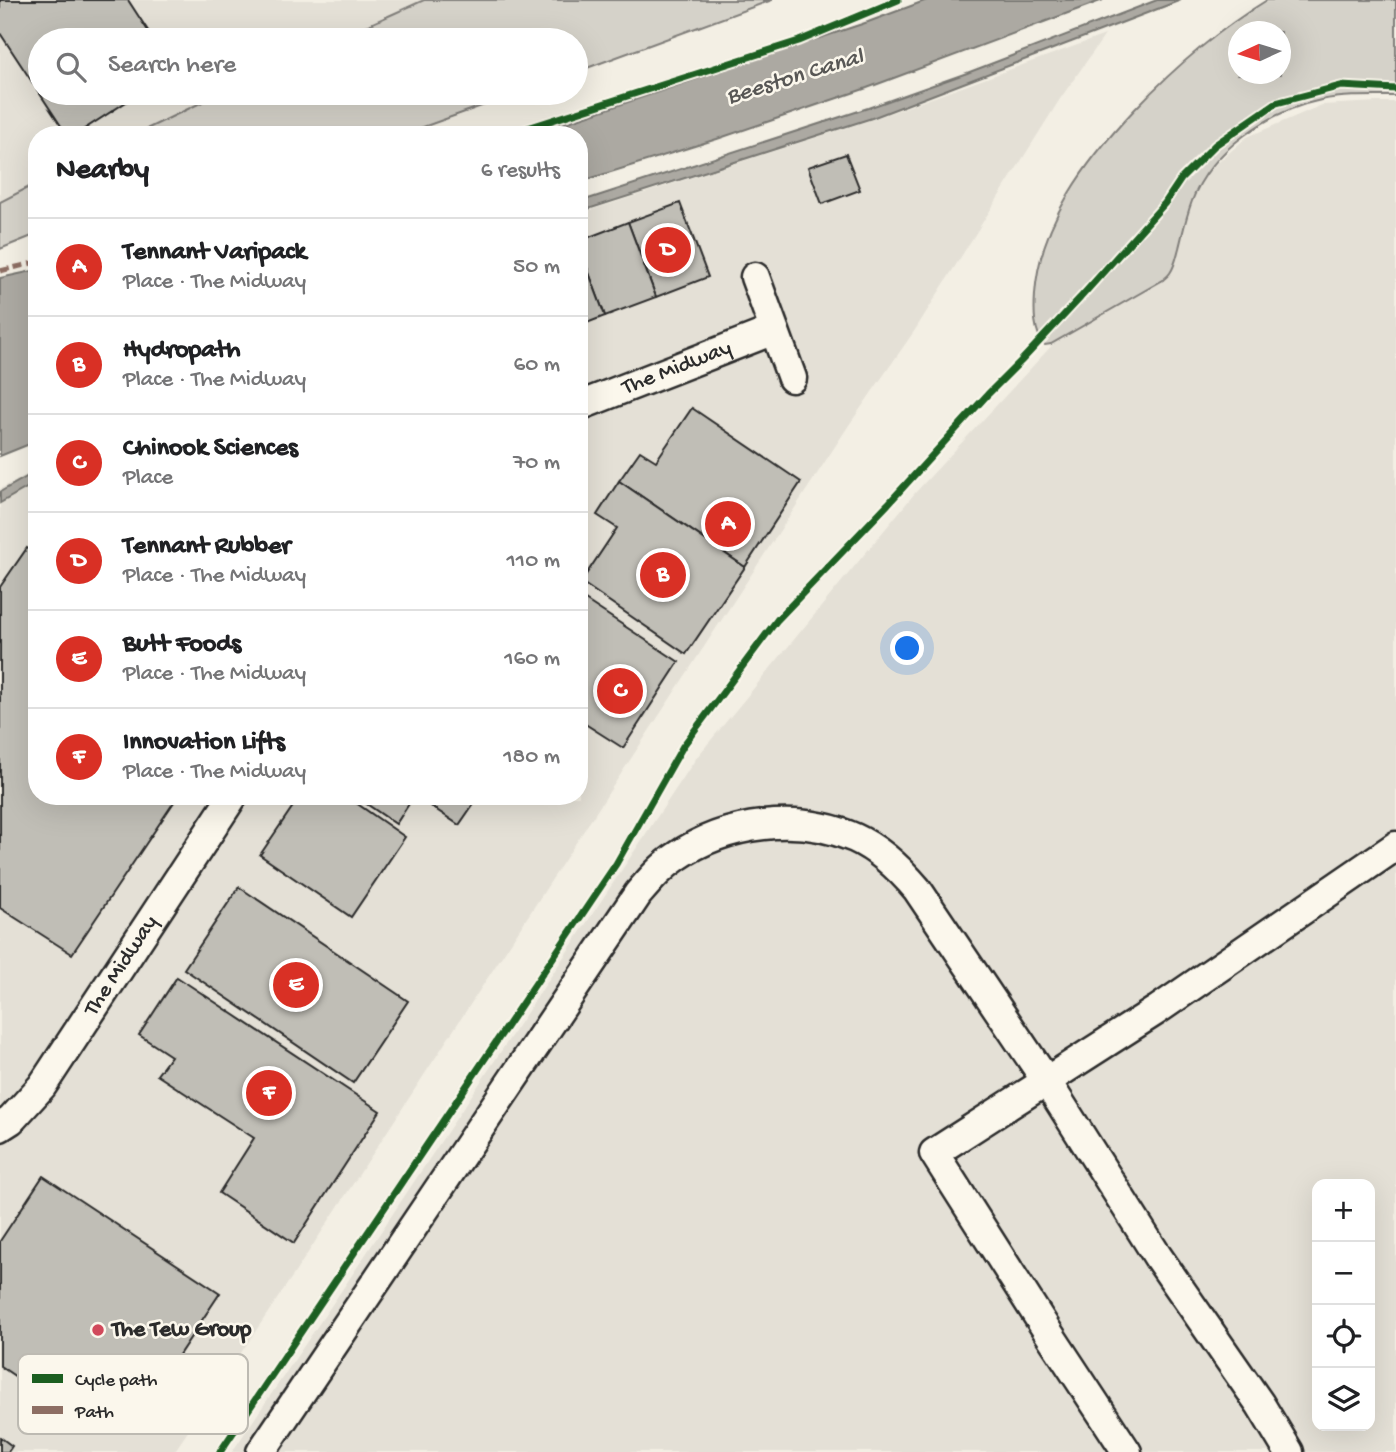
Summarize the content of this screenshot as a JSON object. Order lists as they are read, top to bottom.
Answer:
{
  "streets": {
    "street": ["The Midway"]
  },
  "water": ["Beeston Canal"],
  "places": ["The Tew Group"],
  "legend": ["Cycle path", "Path"],
  "north": "left",
  "page": {
    "search": "Search here",
    "heading": ["Nearby", "6 results"],
    "list": [
      {
        "mark": "A",
        "name": "Tennant Varipack",
        "note": "Place · The Midway",
        "value": "50 m"
      },
      {
        "mark": "B",
        "name": "Hydropath",
        "note": "Place · The Midway",
        "value": "60 m"
      },
      {
        "mark": "C",
        "name": "Chinook Sciences",
        "note": "Place",
        "value": "70 m"
      },
      {
        "mark": "D",
        "name": "Tennant Rubber",
        "note": "Place · The Midway",
        "value": "110 m"
      },
      {
        "mark": "E",
        "name": "Butt Foods",
        "note": "Place · The Midway",
        "value": "160 m"
      },
      {
        "mark": "F",
        "name": "Innovation Lifts",
        "note": "Place · The Midway",
        "value": "180 m"
      }
    ],
    "pins": [
      "D",
      "A",
      "B",
      "C",
      "E",
      "F"
    ],
    "map_buttons": ["+", "−"]
  }
}
